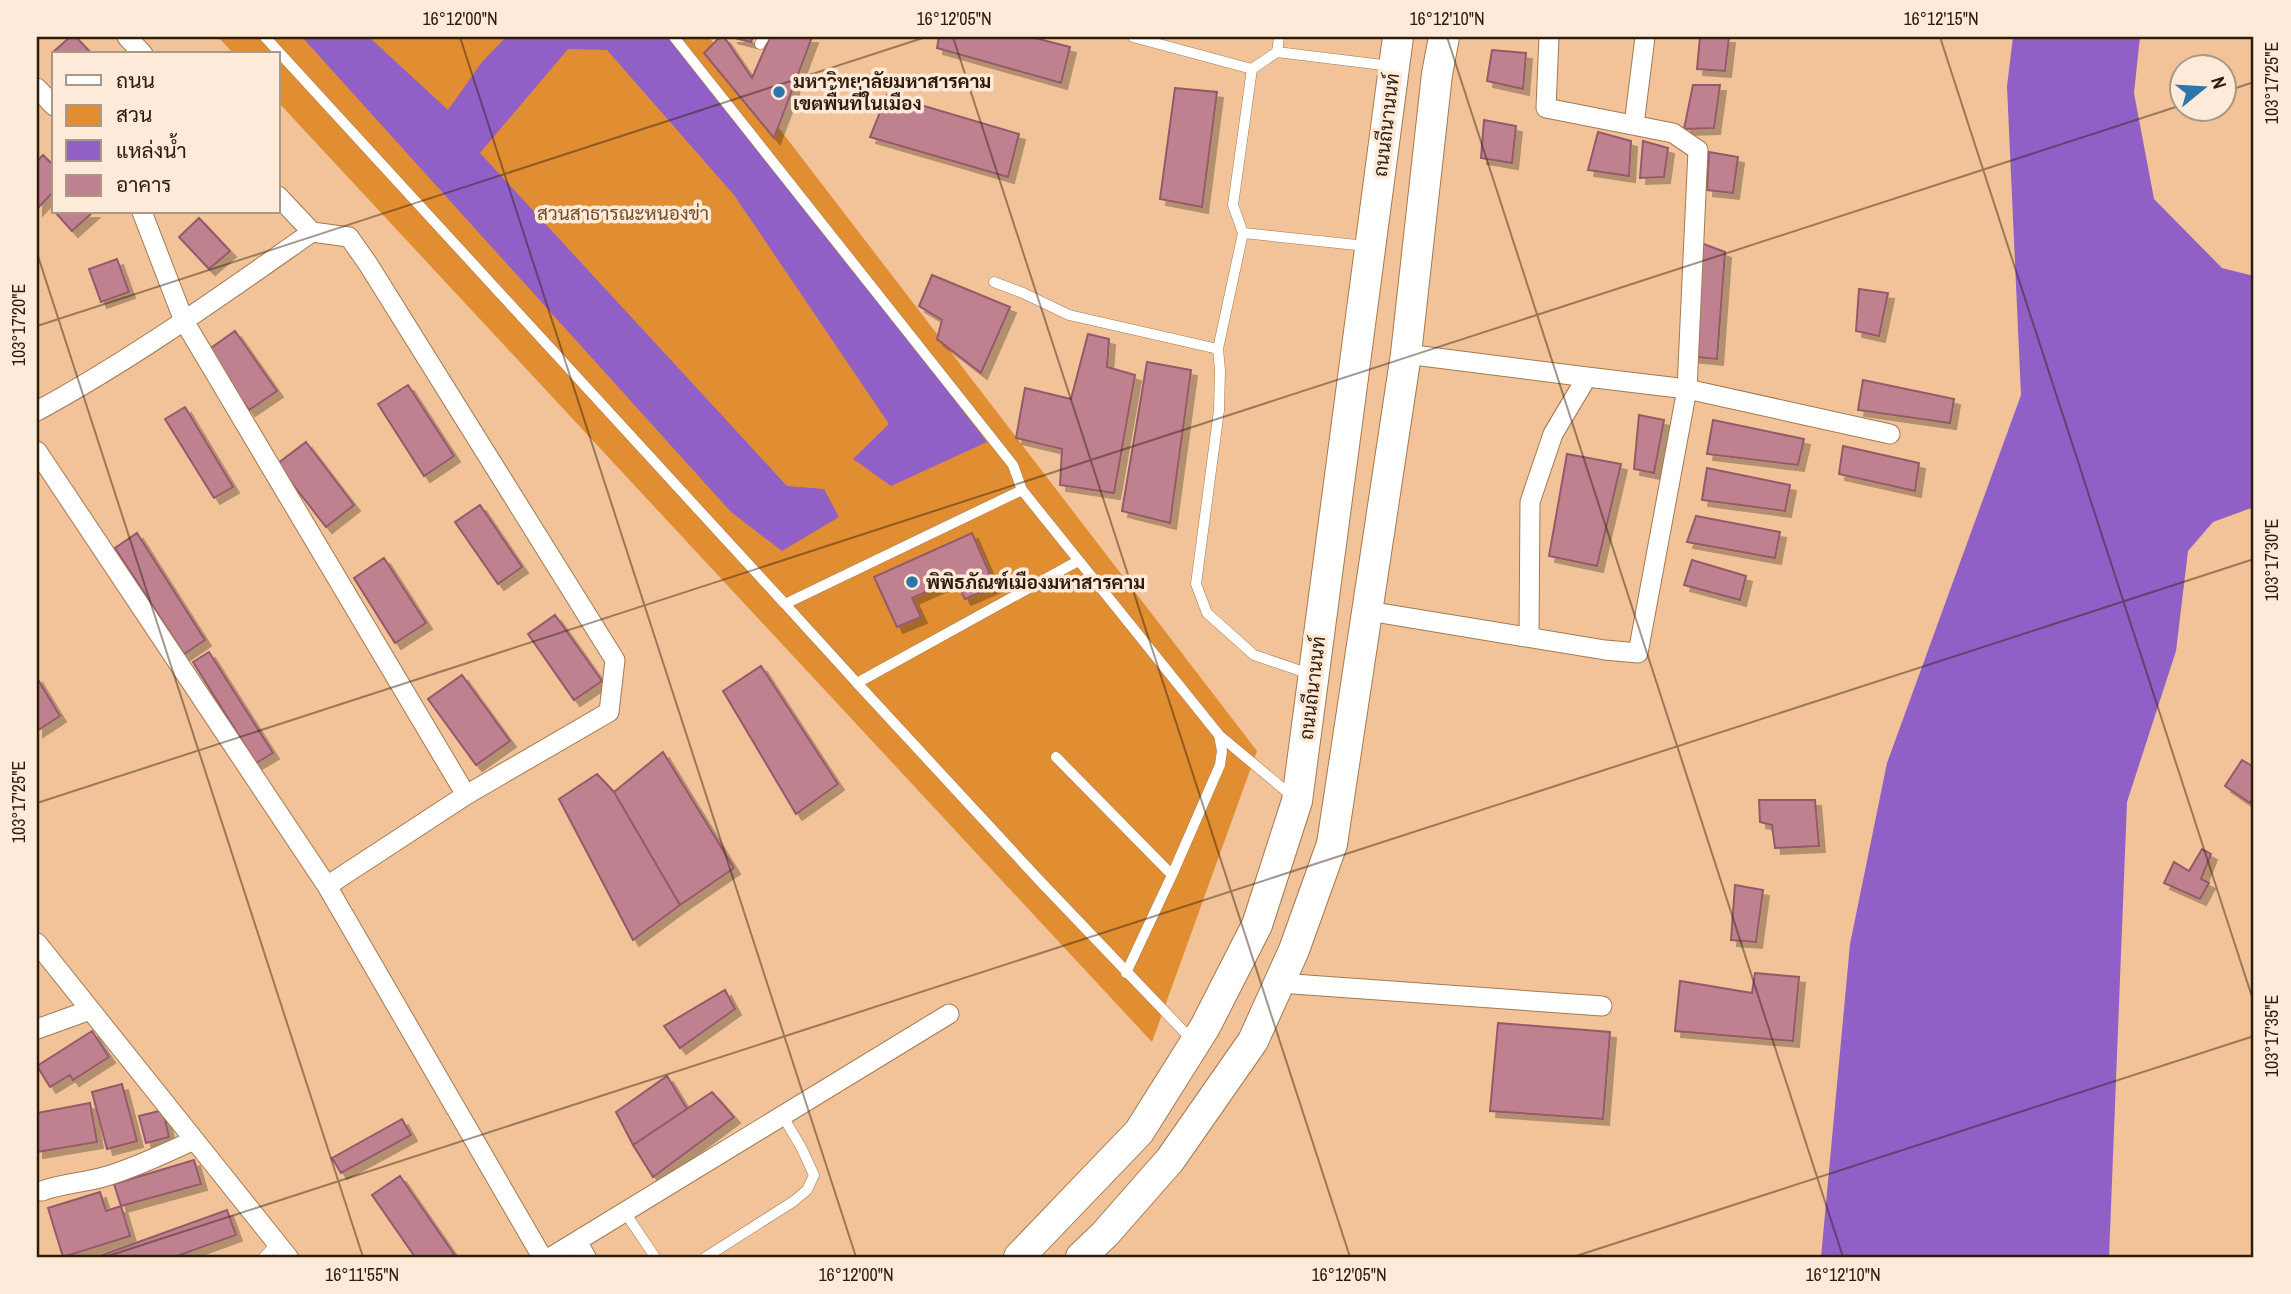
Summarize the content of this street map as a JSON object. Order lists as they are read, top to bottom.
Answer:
{
  "streets": {
    "main road": ["ถนนถีนานนท์"]
  },
  "parks": ["สวนสาธารณะหนองข่า"],
  "places": ["มหาวิทยาลัยมหาสารคาม เขตพื้นที่ในเมือง", "พิพิธภัณฑ์เมืองมหาสารคาม"],
  "legend": [
    "ถนน",
    "สวน",
    "แหล่งน้ำ",
    "อาคาร"
  ],
  "north": "right",
  "coordinates": [
    "16°12'00\"N",
    "16°12'05\"N",
    "16°12'10\"N",
    "16°12'15\"N",
    "103°17'25\"E",
    "103°17'20\"E",
    "103°17'30\"E",
    "103°17'35\"E",
    "16°11'55\"N"
  ]
}
